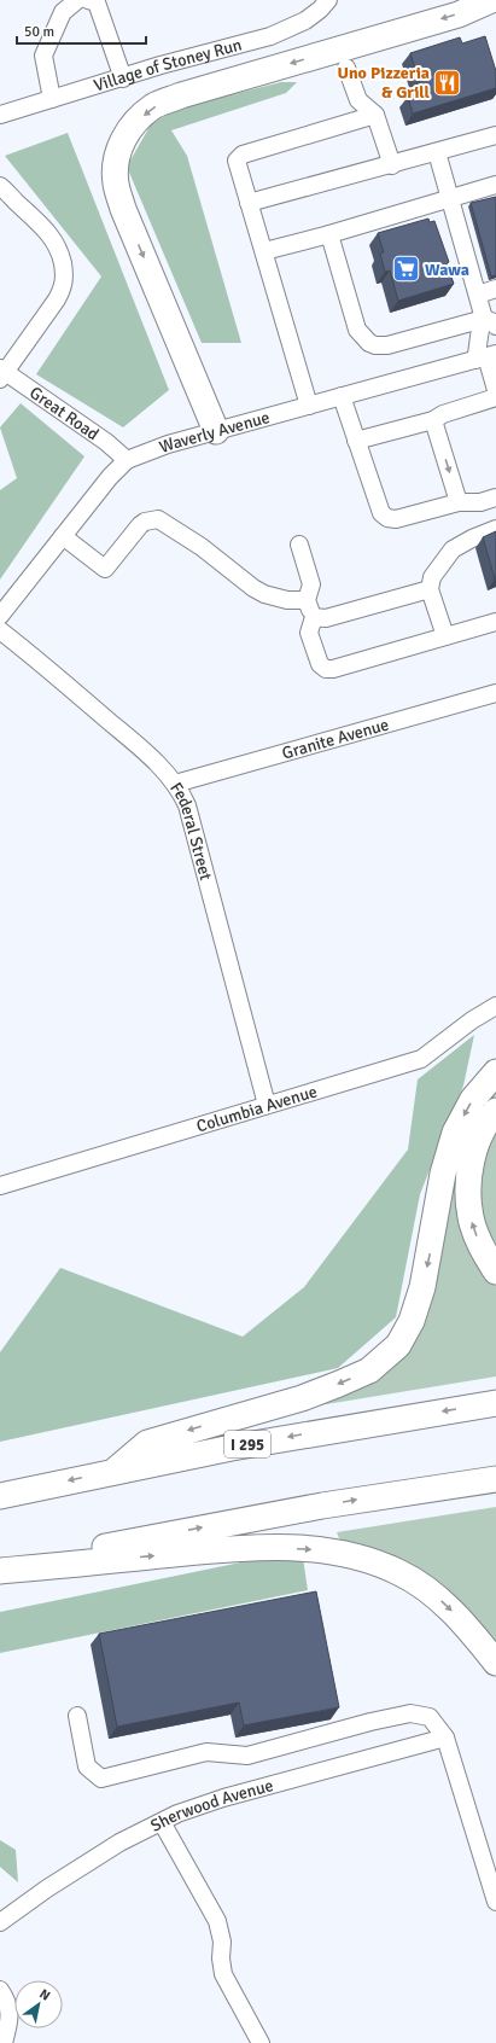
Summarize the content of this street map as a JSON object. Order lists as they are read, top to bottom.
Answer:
{
  "streets": {
    "highway": ["I 295"],
    "street": [
      "Village of Stoney Run",
      "Great Road",
      "Waverly Avenue",
      "Granite Avenue",
      "Federal Street",
      "Columbia Avenue",
      "Sherwood Avenue"
    ]
  },
  "crossings": [
    ["Great Road", "Waverly Avenue"],
    ["Granite Avenue", "Federal Street"],
    ["Federal Street", "Columbia Avenue"]
  ],
  "places": {
    "restaurant": ["Uno Pizzeria & Grill"],
    "supermarket": ["Wawa"]
  },
  "scale_bar": "50 m",
  "north": "top right"
}
